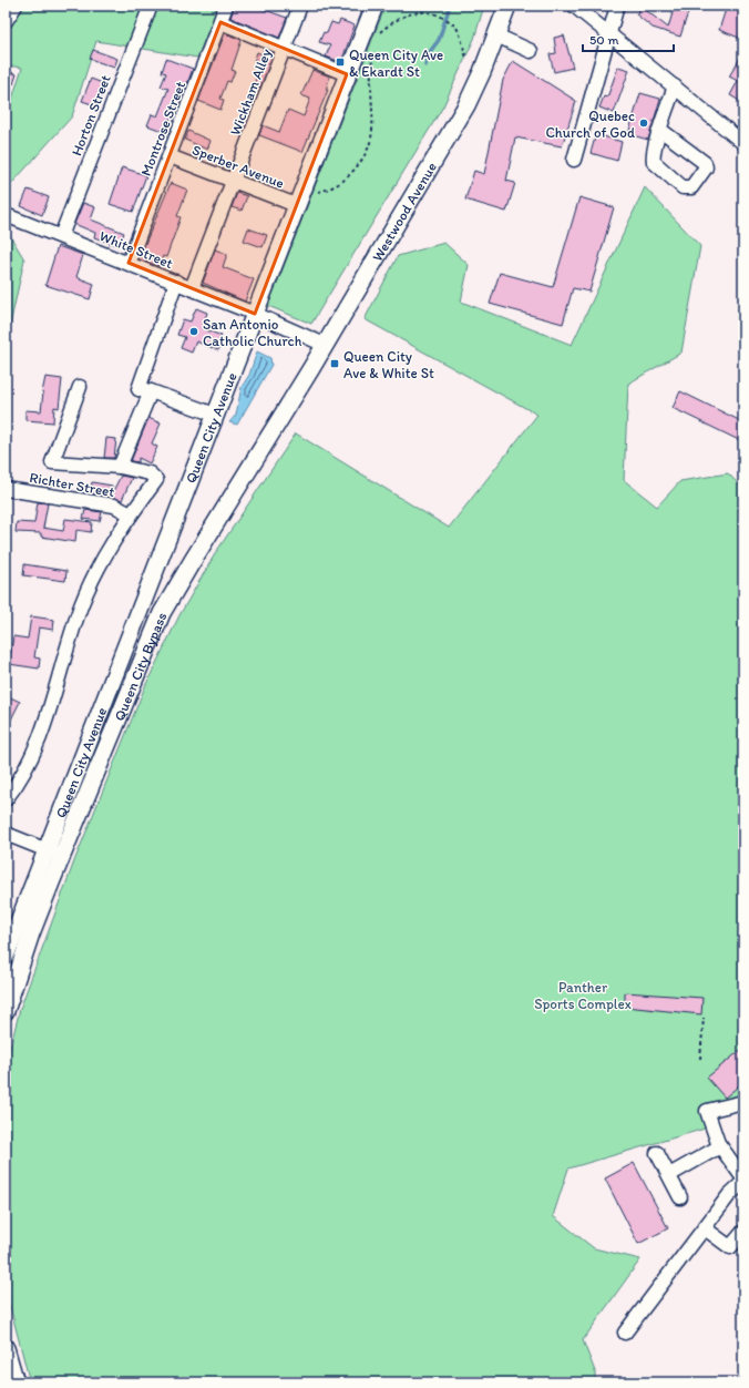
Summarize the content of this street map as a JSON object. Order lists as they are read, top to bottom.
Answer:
{
  "streets": {
    "main road": ["Westwood Avenue", "Queen City Avenue", "Queen City Bypass"],
    "street": [
      "Wickham Alley",
      "Horton Street",
      "Montrose Street",
      "Sperber Avenue",
      "White Street",
      "Richter Street"
    ]
  },
  "crossings": [
    ["Wickham Alley", "Sperber Avenue"],
    ["Wickham Alley", "White Street"],
    ["Horton Street", "White Street"],
    ["Montrose Street", "Sperber Avenue"],
    ["Montrose Street", "White Street"],
    ["Sperber Avenue", "Queen City Avenue"],
    ["Westwood Avenue", "Queen City Bypass"],
    ["White Street", "Queen City Avenue"]
  ],
  "parks": ["Panther Sports Complex"],
  "places": {
    "transit": ["Queen City Ave & Ekardt St", "Queen City Ave & White St"],
    "other": ["Quebec Church of God", "San Antonio Catholic Church"]
  },
  "scale_bar": "50 m"
}
